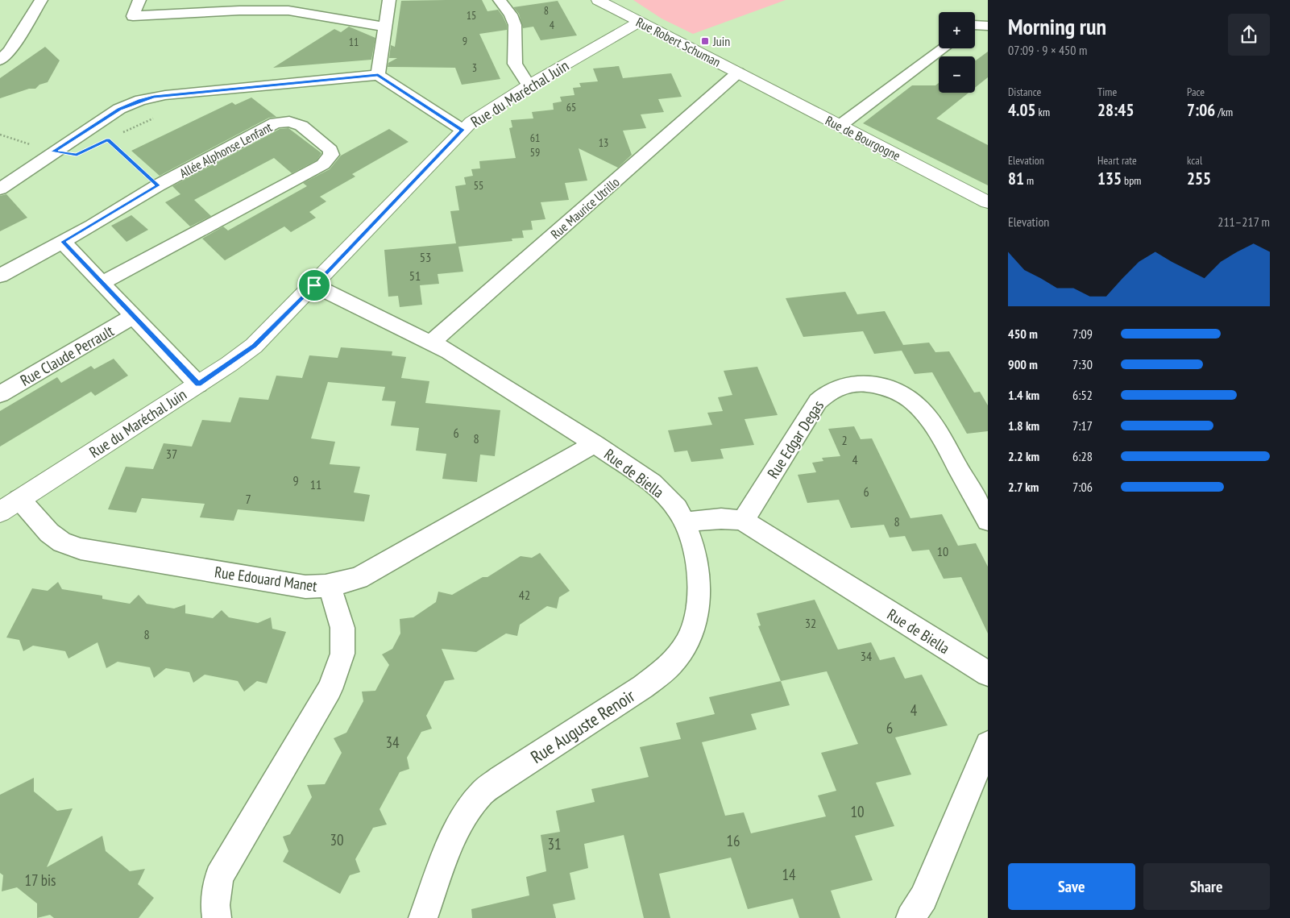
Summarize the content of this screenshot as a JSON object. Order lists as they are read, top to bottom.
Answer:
{
  "streets": {
    "street": [
      "Rue Robert Schuman",
      "Rue du Maréchal Juin",
      "Rue de Bourgogne",
      "Allée Alphonse Lenfant",
      "Rue Maurice Utrillo",
      "Rue Claude Perrault",
      "Rue Edgar Degas",
      "Rue de Biella",
      "Rue Edouard Manet",
      "Rue Auguste Renoir"
    ]
  },
  "crossings": [
    ["Rue Robert Schuman", "Rue du Maréchal Juin"],
    ["Rue Robert Schuman", "Rue de Bourgogne"],
    ["Rue Robert Schuman", "Rue Maurice Utrillo"],
    ["Rue du Maréchal Juin", "Rue de Biella"],
    ["Rue du Maréchal Juin", "Rue Edouard Manet"],
    ["Rue de Bourgogne", "Rue Maurice Utrillo"],
    ["Rue Maurice Utrillo", "Rue de Biella"],
    ["Rue Edgar Degas", "Rue de Biella"],
    ["Rue de Biella", "Rue Edouard Manet"],
    ["Rue de Biella", "Rue Auguste Renoir"]
  ],
  "places": {
    "transit": ["Juin"]
  },
  "house_numbers": [
    "8",
    "15",
    "4",
    "9",
    "11",
    "3",
    "65",
    "61",
    "13",
    "59",
    "55",
    "53",
    "51",
    "6",
    "8",
    "2",
    "37",
    "4",
    "9",
    "11",
    "6",
    "7",
    "8",
    "10",
    "42",
    "32",
    "8",
    "34",
    "4",
    "6",
    "34",
    "10",
    "30",
    "16",
    "31",
    "14",
    "17 bis"
  ],
  "page": {
    "heading": ["Morning run", "07:09 · 9 × 450 m"],
    "map_buttons": ["+", "−"],
    "stats": [
      ["Distance", "4.05 km"],
      ["Time", "28:45"],
      ["Pace", "7:06 /km"],
      ["Elevation", "81 m"],
      ["Heart rate", "135 bpm"],
      ["kcal", "255"]
    ],
    "chart": ["Elevation", "211–217 m"],
    "list": [
      {
        "name": "450 m",
        "note": "7:09"
      },
      {
        "name": "900 m",
        "note": "7:30"
      },
      {
        "name": "1.4 km",
        "note": "6:52"
      },
      {
        "name": "1.8 km",
        "note": "7:17"
      },
      {
        "name": "2.2 km",
        "note": "6:28"
      },
      {
        "name": "2.7 km",
        "note": "7:06"
      }
    ],
    "buttons": ["Save", "Share"]
  }
}
